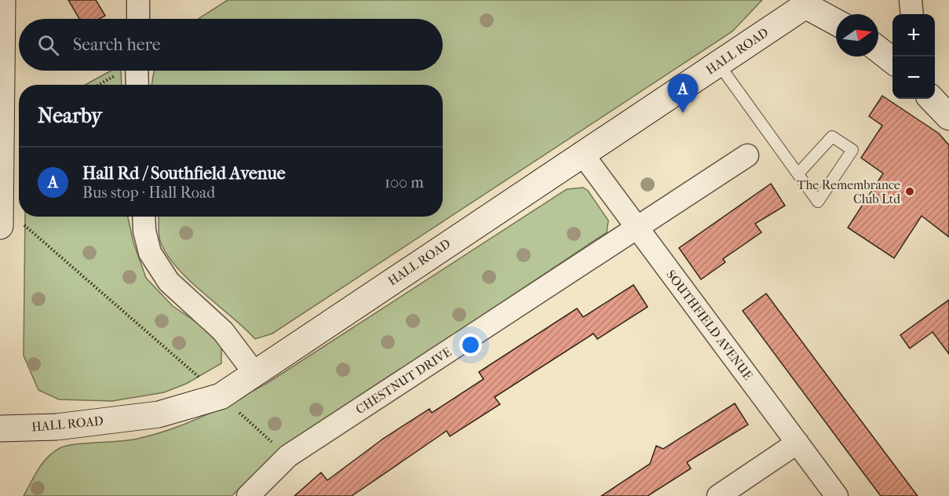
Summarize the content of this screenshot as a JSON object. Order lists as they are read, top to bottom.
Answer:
{
  "streets": {
    "main road": ["HALL ROAD"],
    "street": ["SOUTHFIELD AVENUE", "CHESTNUT DRIVE"]
  },
  "crossings": [
    ["HALL ROAD", "SOUTHFIELD AVENUE"],
    ["SOUTHFIELD AVENUE", "CHESTNUT DRIVE"]
  ],
  "places": ["The Remembrance Club Ltd"],
  "north": "right",
  "page": {
    "map_buttons": ["+", "−"],
    "search": "Search here",
    "pins": "A",
    "heading": "Nearby",
    "list": [
      {
        "mark": "A",
        "name": "Hall Rd / Southfield Avenue",
        "note": "Bus stop · Hall Road",
        "value": "100 m"
      }
    ]
  }
}
